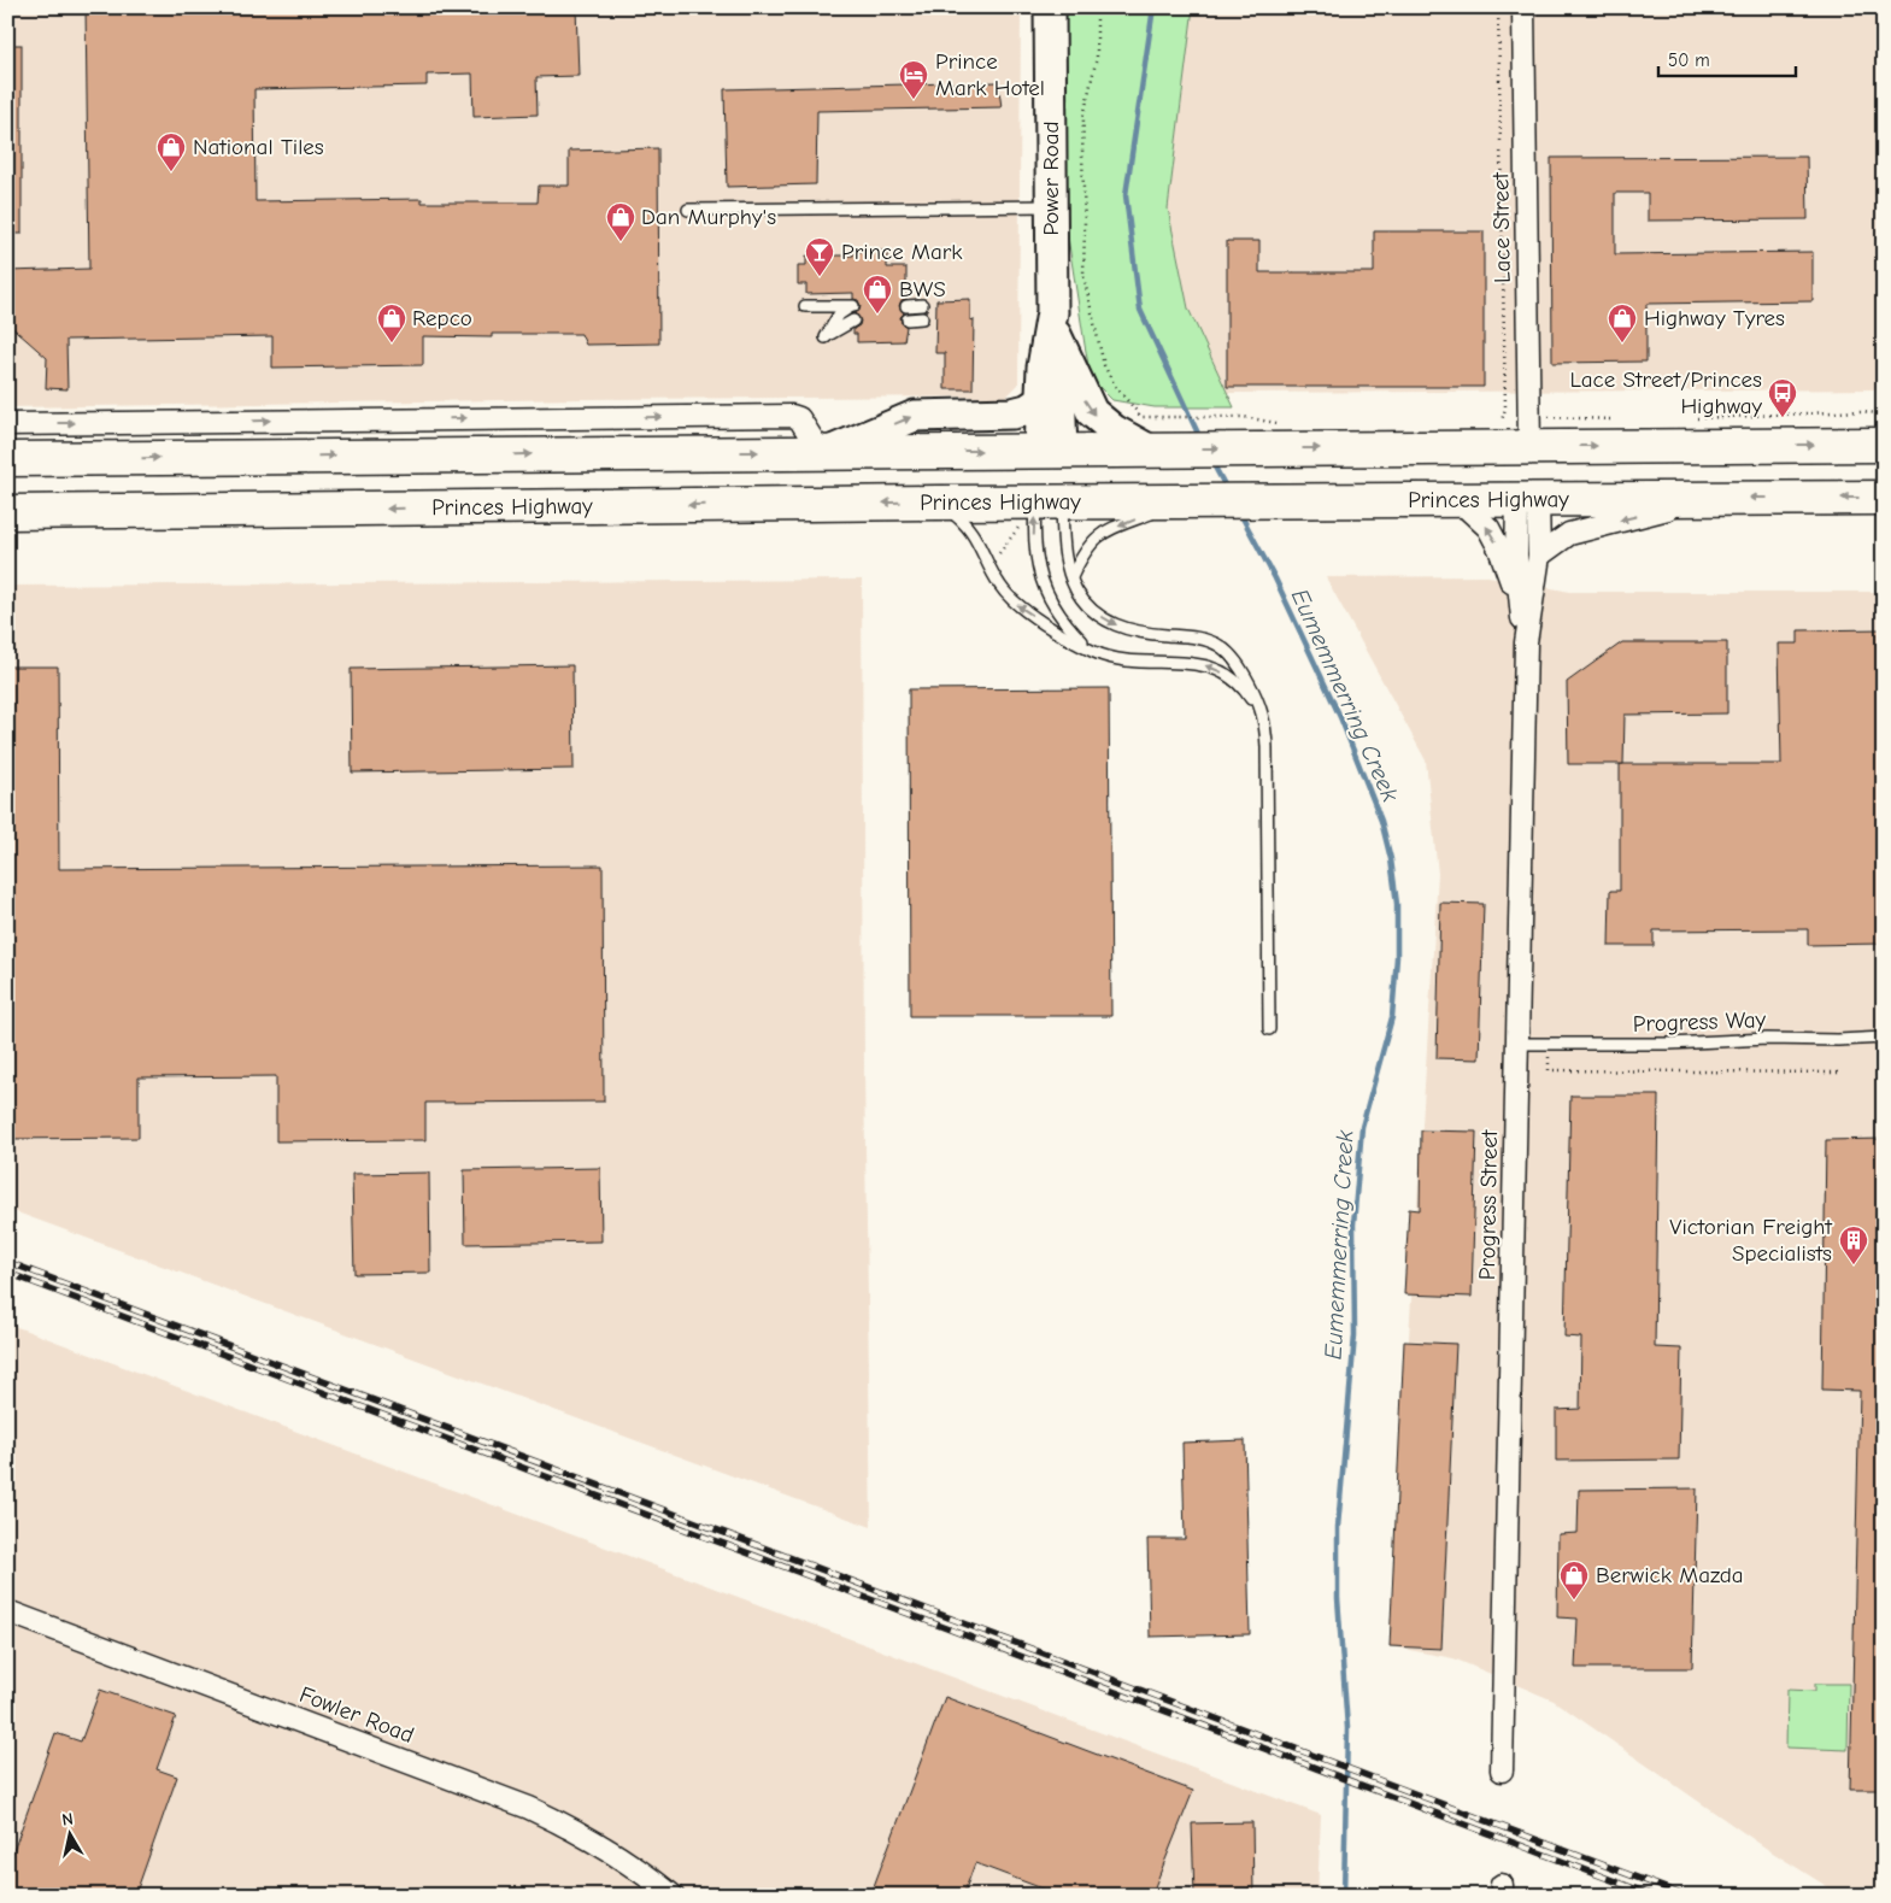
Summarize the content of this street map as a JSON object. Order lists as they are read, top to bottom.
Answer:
{
  "streets": {
    "highway": ["Princes Highway"],
    "main road": ["Power Road"],
    "street": ["Lace Street", "Progress Street", "Fowler Road"],
    "lane": ["Progress Way"]
  },
  "crossings": [
    ["Princes Highway", "Progress Street"],
    ["Progress Way", "Progress Street"]
  ],
  "water": ["Eumemmerring Creek"],
  "places": {
    "hotel": ["Prince Mark Hotel"],
    "shop": [
      "National Tiles",
      "Dan Murphy's",
      "BWS",
      "Repco",
      "Highway Tyres",
      "Berwick Mazda"
    ],
    "bar": ["Prince Mark"],
    "bus stop": ["Lace Street/Princes Highway"],
    "building": ["Victorian Freight Specialists"]
  },
  "scale_bar": "50 m",
  "north": "top"
}
